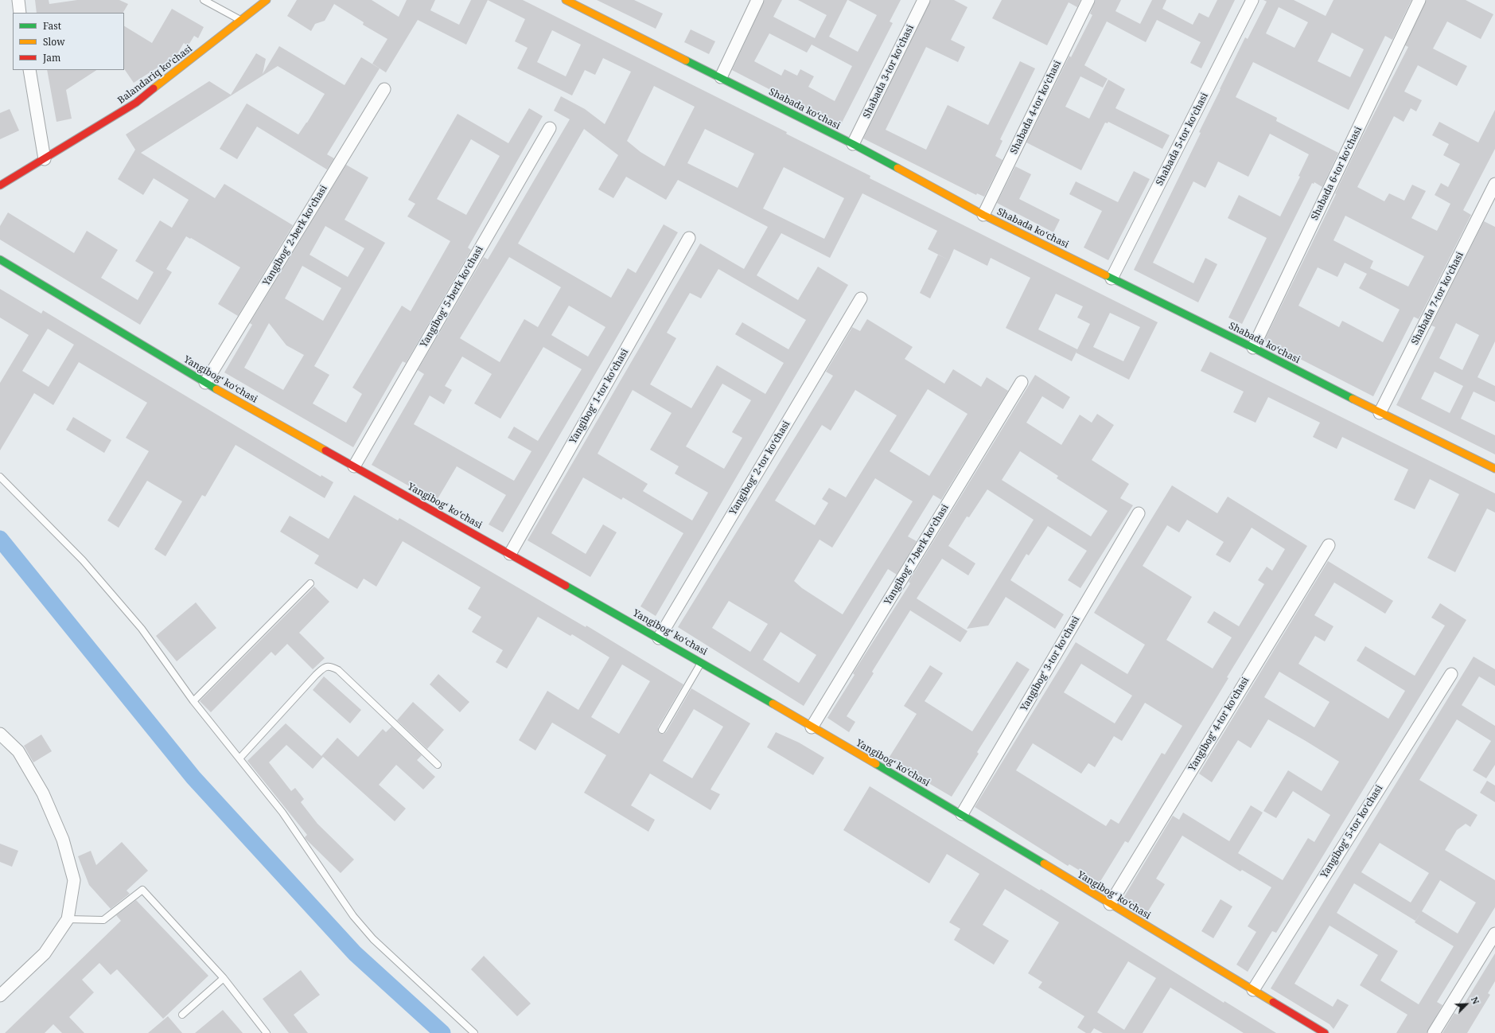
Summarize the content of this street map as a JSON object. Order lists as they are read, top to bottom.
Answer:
{
  "streets": {
    "street": [
      "Shabada 3-tor koʻchasi",
      "Balandariq koʻchasi",
      "Shabada 4-tor koʻchasi",
      "Shabada koʻchasi",
      "Shabada 5-tor koʻchasi",
      "Shabada 6-tor koʻchasi",
      "Yangibogʻ 2-berk koʻchasi",
      "Yangibogʻ 5-berk koʻchasi",
      "Shabada 7-tor koʻchasi",
      "Yangibogʻ koʻchasi",
      "Yangibogʻ 1-tor koʻchasi",
      "Yangibogʻ 2-tor koʻchasi",
      "Yangibogʻ 7-berk koʻchasi",
      "Yangibogʻ 3-tor koʻchasi",
      "Yangibogʻ 4-tor koʻchasi",
      "Yangibogʻ 5-tor koʻchasi"
    ]
  },
  "crossings": [
    ["Shabada 3-tor koʻchasi", "Shabada koʻchasi"],
    ["Shabada 4-tor koʻchasi", "Shabada koʻchasi"],
    ["Shabada koʻchasi", "Shabada 5-tor koʻchasi"],
    ["Shabada koʻchasi", "Shabada 6-tor koʻchasi"],
    ["Shabada koʻchasi", "Shabada 7-tor koʻchasi"],
    ["Yangibogʻ 2-berk koʻchasi", "Yangibogʻ koʻchasi"],
    ["Yangibogʻ 5-berk koʻchasi", "Yangibogʻ koʻchasi"],
    ["Yangibogʻ koʻchasi", "Yangibogʻ 1-tor koʻchasi"],
    ["Yangibogʻ koʻchasi", "Yangibogʻ 2-tor koʻchasi"],
    ["Yangibogʻ koʻchasi", "Yangibogʻ 7-berk koʻchasi"],
    ["Yangibogʻ koʻchasi", "Yangibogʻ 3-tor koʻchasi"],
    ["Yangibogʻ koʻchasi", "Yangibogʻ 4-tor koʻchasi"],
    ["Yangibogʻ koʻchasi", "Yangibogʻ 5-tor koʻchasi"]
  ],
  "legend": ["Fast", "Slow", "Jam"],
  "north": "top right"
}
